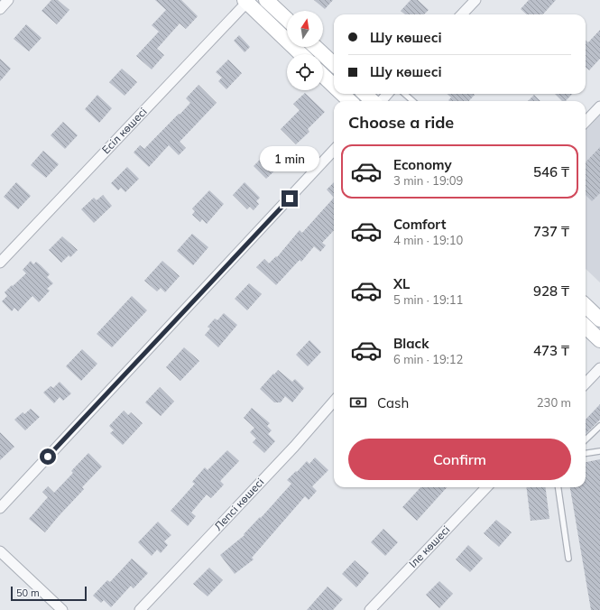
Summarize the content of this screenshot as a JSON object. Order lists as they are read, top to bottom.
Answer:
{
  "streets": {
    "street": ["Есіл көшесі", "Лепсі көшесі", "Іле көшесі"]
  },
  "scale_bar": "50 m",
  "north": "top",
  "page": {
    "banner": ["Шу көшесі", "Шу көшесі"],
    "heading": "Choose a ride",
    "list": [
      {
        "name": "Economy",
        "note": "3 min · 19:09",
        "value": "546 ₸"
      },
      {
        "name": "Comfort",
        "note": "4 min · 19:10",
        "value": "737 ₸"
      },
      {
        "name": "XL",
        "note": "5 min · 19:11",
        "value": "928 ₸"
      },
      {
        "name": "Black",
        "note": "6 min · 19:12",
        "value": "473 ₸"
      }
    ],
    "bubble": "1 min",
    "pay": ["Cash", "230 m"],
    "buttons": "Confirm",
    "scale": "50 m"
  }
}
